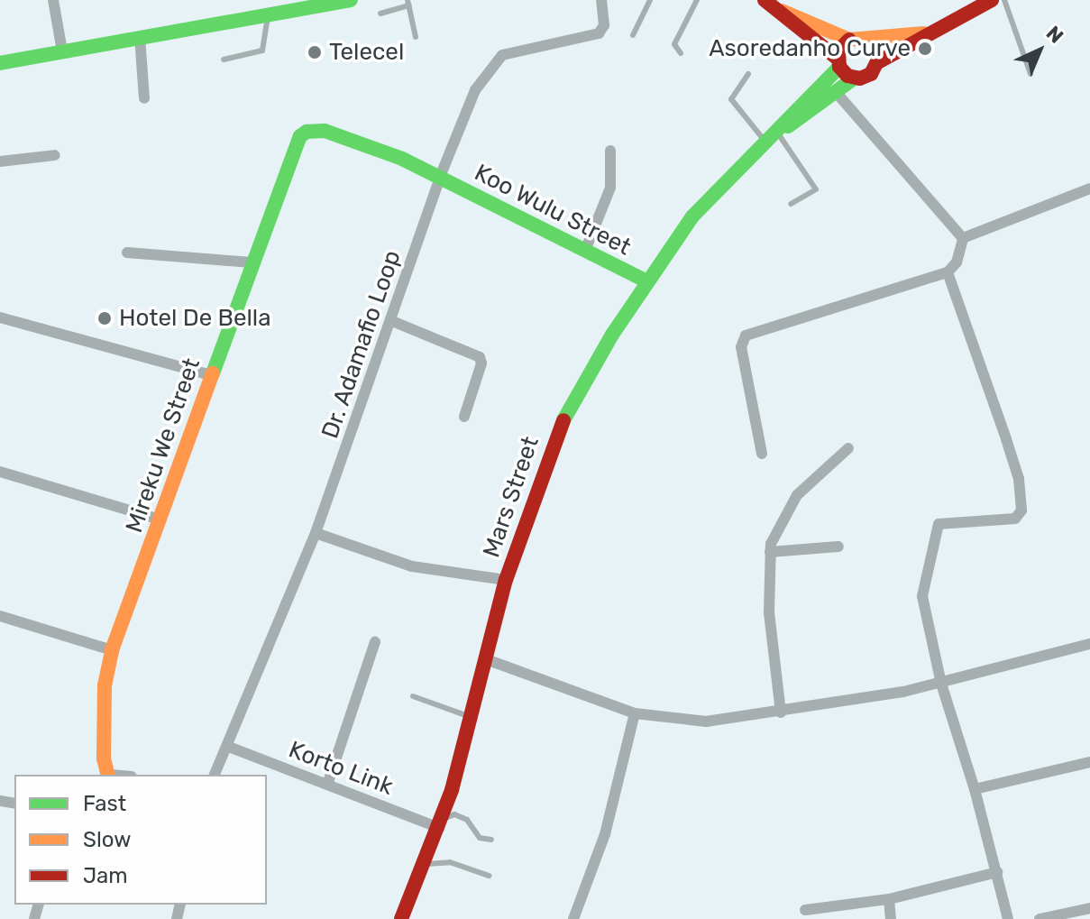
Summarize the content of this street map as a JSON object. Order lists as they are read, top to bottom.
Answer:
{
  "streets": {
    "street": [
      "Koo Wulu Street",
      "Dr. Adamafio Loop",
      "Mireku We Street",
      "Mars Street",
      "Korto Link"
    ]
  },
  "crossings": [
    ["Koo Wulu Street", "Dr. Adamafio Loop"],
    ["Koo Wulu Street", "Mireku We Street"],
    ["Koo Wulu Street", "Mars Street"],
    ["Dr. Adamafio Loop", "Mireku We Street"],
    ["Dr. Adamafio Loop", "Korto Link"],
    ["Mars Street", "Korto Link"]
  ],
  "places": ["Asoredanho Curve", "Telecel", "Hotel De Bella"],
  "legend": ["Fast", "Slow", "Jam"],
  "north": "top right"
}
